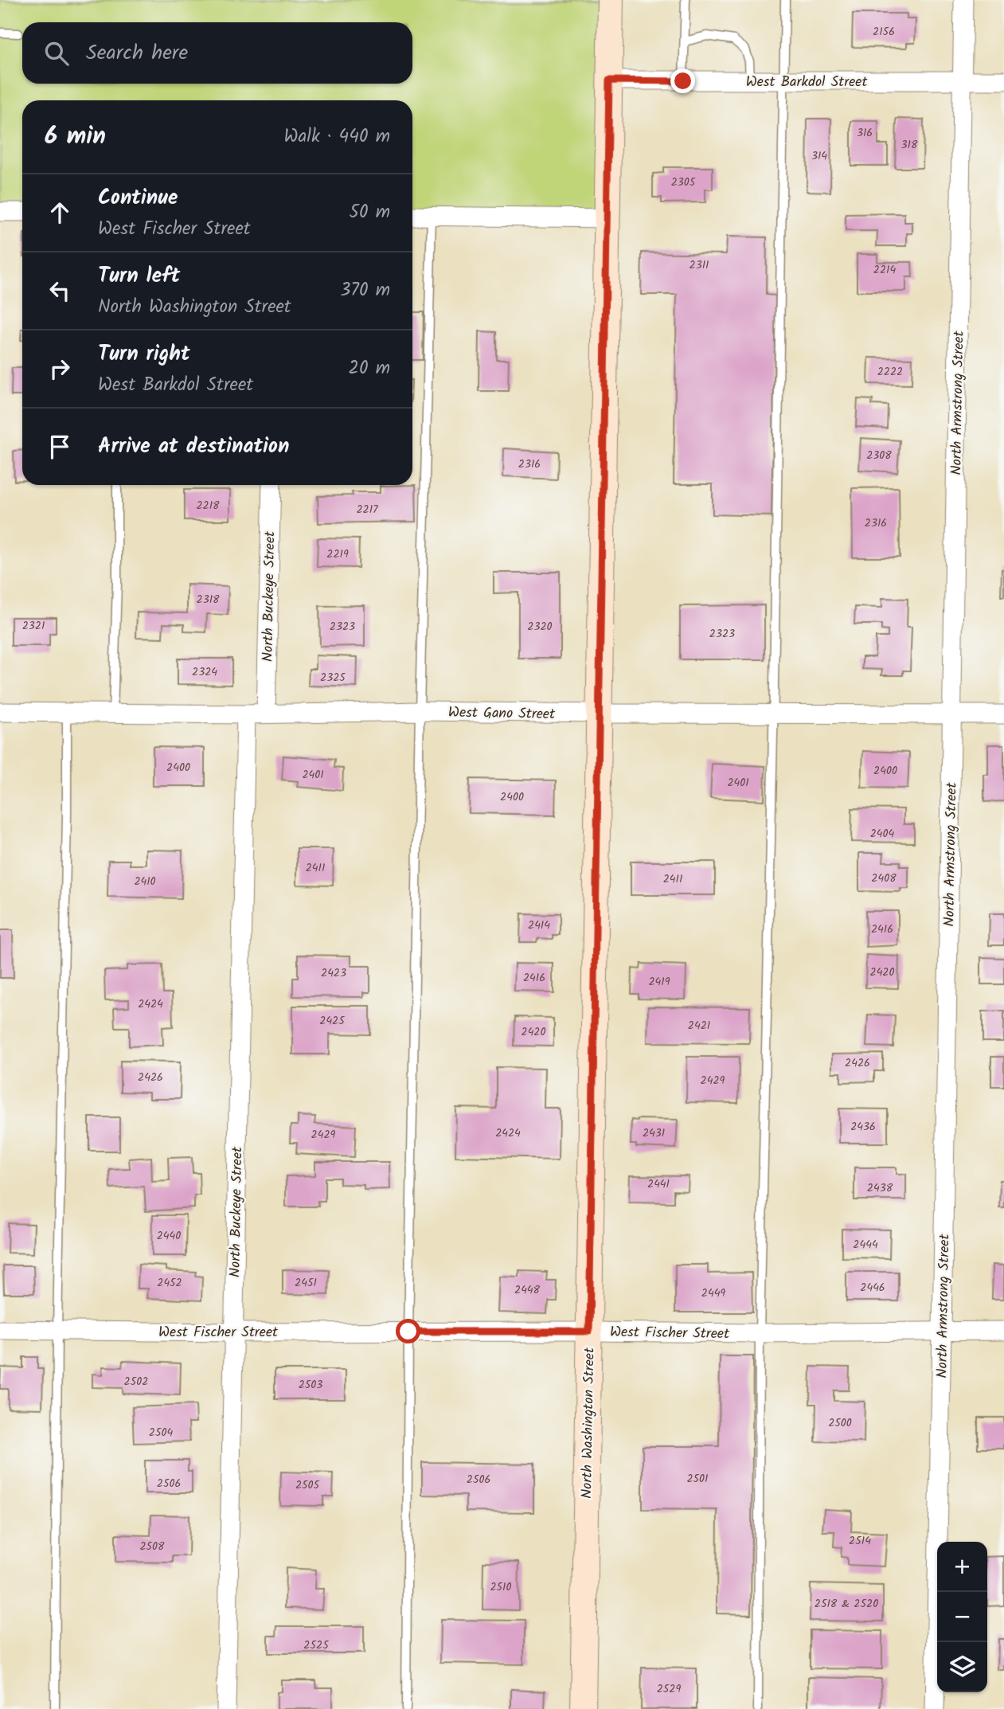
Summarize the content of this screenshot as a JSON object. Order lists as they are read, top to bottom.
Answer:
{
  "streets": {
    "main road": ["North Washington Street"],
    "street": [
      "West Barkdol Street",
      "North Armstrong Street",
      "North Buckeye Street",
      "West Gano Street",
      "West Fischer Street"
    ]
  },
  "crossings": [
    ["West Barkdol Street", "North Armstrong Street"],
    ["West Barkdol Street", "North Washington Street"],
    ["North Armstrong Street", "West Gano Street"],
    ["North Armstrong Street", "West Fischer Street"],
    ["North Buckeye Street", "West Gano Street"],
    ["North Buckeye Street", "West Fischer Street"],
    ["West Gano Street", "North Washington Street"],
    ["West Fischer Street", "North Washington Street"]
  ],
  "house_numbers": [
    "2156",
    "316",
    "318",
    "314",
    "2305",
    "2311",
    "2214",
    "2222",
    "2308",
    "2316",
    "2218",
    "2217",
    "2316",
    "2219",
    "2318",
    "2321",
    "2323",
    "2320",
    "2323",
    "2324",
    "2325",
    "2400",
    "2400",
    "2401",
    "2401",
    "2400",
    "2404",
    "2411",
    "2408",
    "2411",
    "2410",
    "2414",
    "2416",
    "2420",
    "2423",
    "2416",
    "2419",
    "2424",
    "2425",
    "2421",
    "2420",
    "2426",
    "2426",
    "2429",
    "2436",
    "2424",
    "2431",
    "2429",
    "2441",
    "2438",
    "2440",
    "2444",
    "2452",
    "2451",
    "2446",
    "2448",
    "2449",
    "2502",
    "2503",
    "2500",
    "2504",
    "2501",
    "2506",
    "2506",
    "2505",
    "2514",
    "2508",
    "2510",
    "2518 & 2520",
    "2525",
    "2529"
  ],
  "page": {
    "search": "Search here",
    "heading": ["6 min", "Walk · 440 m"],
    "list": [
      ["Continue", "West Fischer Street", "50 m"],
      ["Turn left", "North Washington Street", "370 m"],
      ["Turn right", "West Barkdol Street", "20 m"],
      "Arrive at destination"
    ],
    "map_buttons": ["+", "−"]
  }
}
